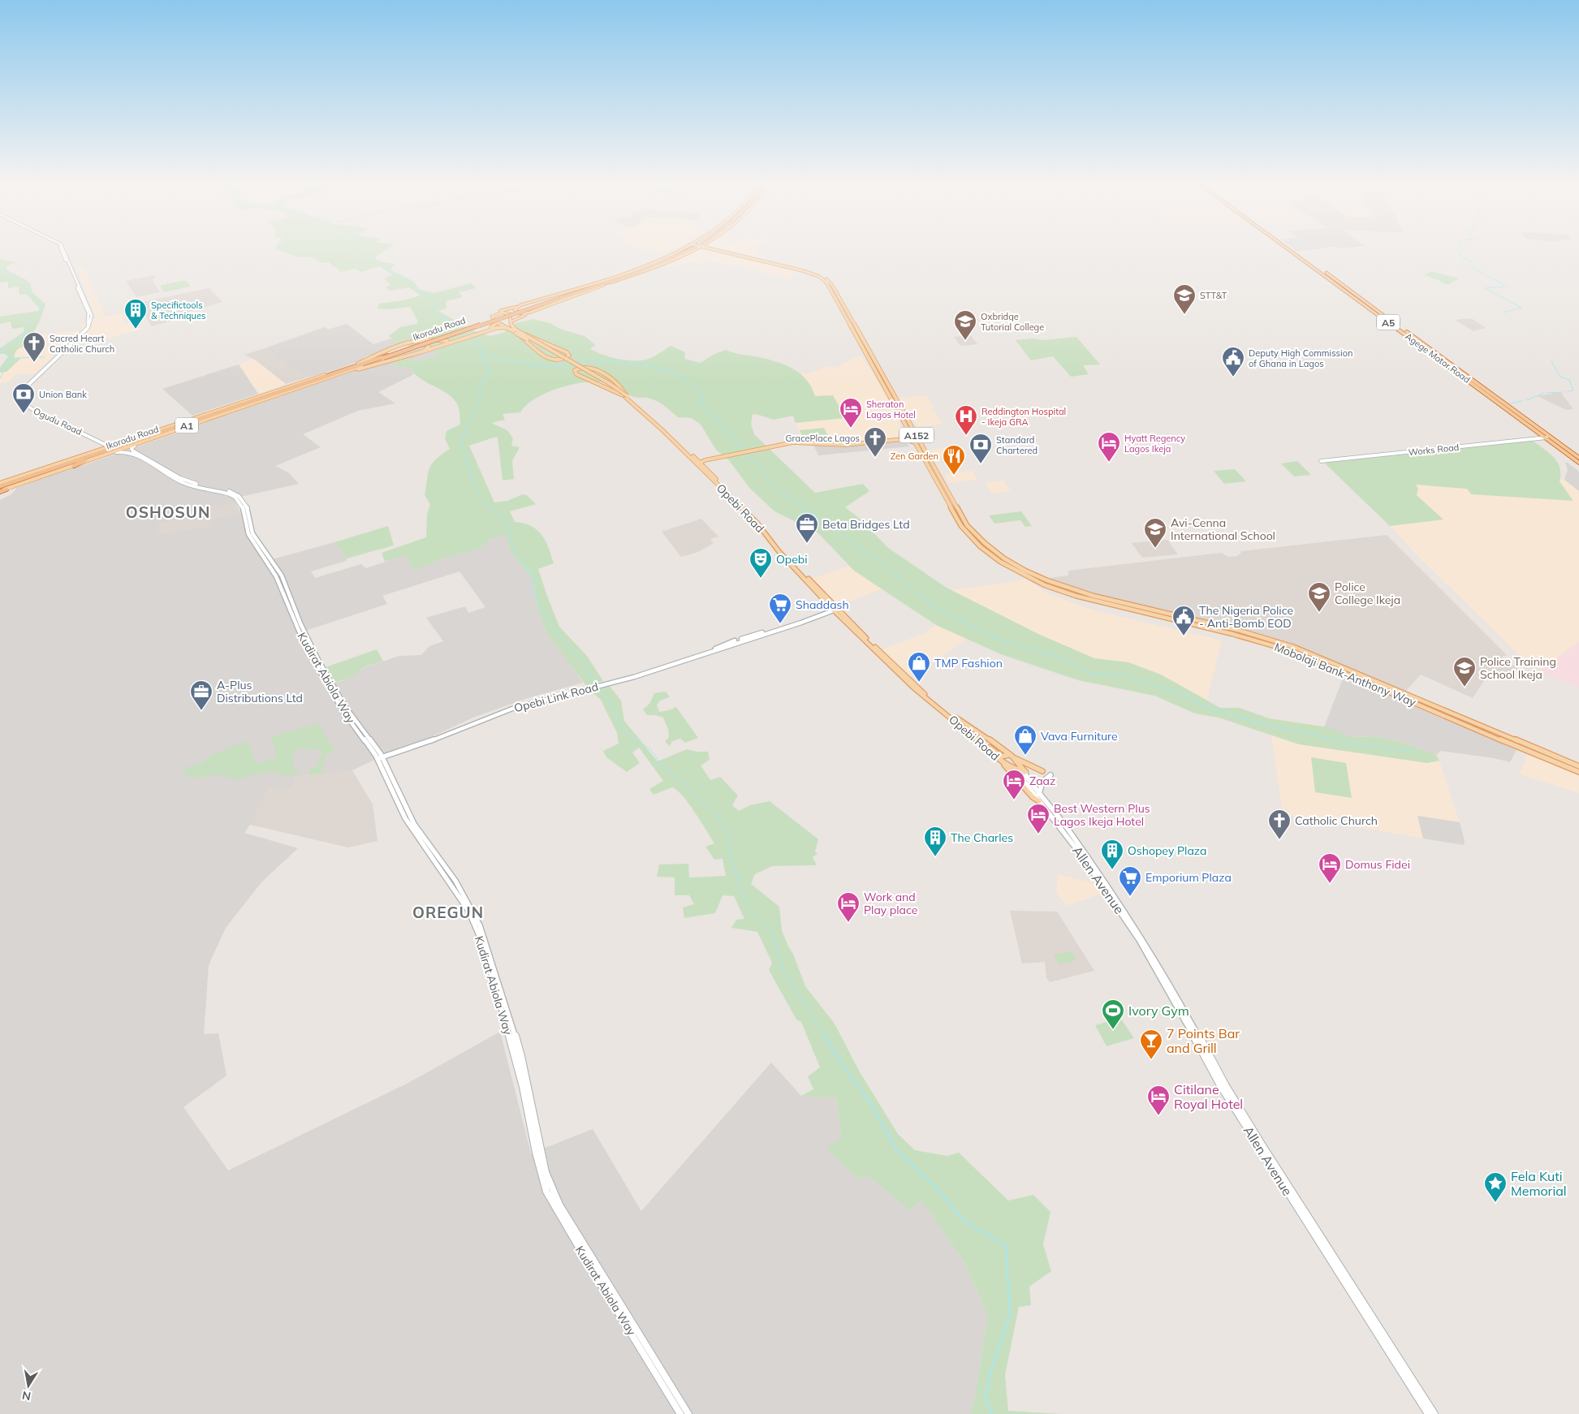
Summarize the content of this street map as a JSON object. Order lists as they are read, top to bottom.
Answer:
{
  "streets": {
    "highway": [
      "A5",
      "Ikorodu Road",
      "Agege Motor Road",
      "A1"
    ],
    "main road": [
      "Ogudu Road",
      "A152",
      "Works Road",
      "Opebi Road",
      "Mobolaji Bank-Anthony Way",
      "Kudirat Abiola Way",
      "Opebi Link Road",
      "Allen Avenue"
    ]
  },
  "crossings": [
    ["Ikorodu Road", "Ogudu Road"],
    ["Ikorodu Road", "Kudirat Abiola Way"],
    ["Agege Motor Road", "Works Road"],
    ["Opebi Road", "Opebi Link Road"],
    ["Opebi Road", "Allen Avenue"],
    ["Kudirat Abiola Way", "Opebi Link Road"]
  ],
  "districts": ["OSHOSUN", "OREGUN"],
  "places": {
    "school or university": [
      "STT&T",
      "Oxbridge Tutorial College",
      "Avi-Cenna International School",
      "Police College Ikeja",
      "Police Training School Ikeja"
    ],
    "building": ["Specifictools & Techniques", "The Charles", "Oshopey Plaza"],
    "church": ["Sacred Heart Catholic Church", "GracePlace Lagos", "Catholic Church"],
    "public building": ["Deputy High Commission of Ghana in Lagos", "The Nigeria Police - Anti-Bomb EOD"],
    "bank": ["Union Bank", "Standard Chartered"],
    "hotel": [
      "Sheraton Lagos Hotel",
      "Hyatt Regency Lagos Ikeja",
      "Zaaz",
      "Best Western Plus Lagos Ikeja Hotel",
      "Domus Fidei",
      "Work and Play place",
      "Citilane Royal Hotel"
    ],
    "hospital": ["Reddington Hospital - Ikeja GRA"],
    "restaurant": ["Zen Garden"],
    "office": ["Beta Bridges Ltd", "A-Plus Distributions Ltd"],
    "theatre": ["Opebi"],
    "supermarket": ["Shaddash", "Emporium Plaza"],
    "shop": ["TMP Fashion", "Vava Furniture"],
    "sports": ["Ivory Gym"],
    "bar": ["7 Points Bar and Grill"],
    "place": ["Fela Kuti Memorial"]
  },
  "north": "bottom"
}
